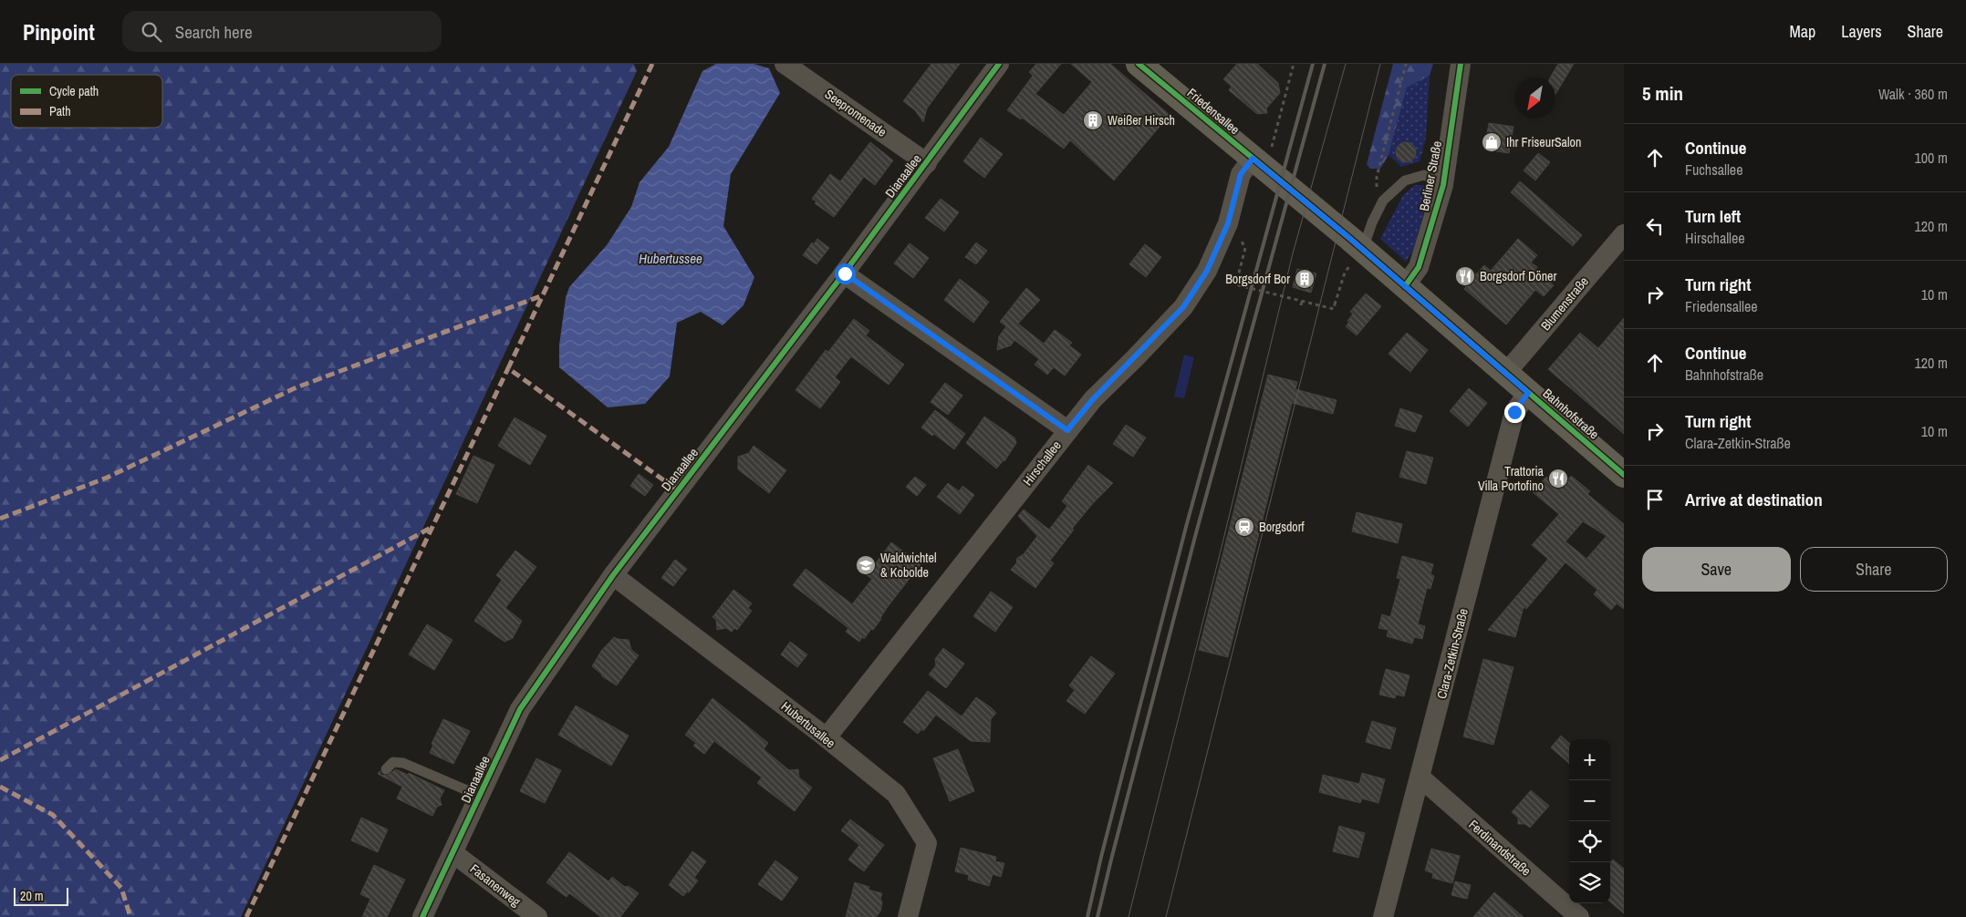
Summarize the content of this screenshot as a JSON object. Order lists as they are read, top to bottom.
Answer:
{
  "streets": {
    "street": [
      "Friedensallee",
      "Seepromenade",
      "Dianaallee",
      "Berliner Straße",
      "Blumenstraße",
      "Bahnhofstraße",
      "Hirschallee",
      "Clara-Zetkin-Straße",
      "Hubertusallee",
      "Ferdinandstraße",
      "Fasanenweg"
    ]
  },
  "crossings": [
    ["Friedensallee", "Bahnhofstraße"],
    ["Friedensallee", "Hirschallee"],
    ["Seepromenade", "Dianaallee"],
    ["Dianaallee", "Hubertusallee"],
    ["Dianaallee", "Fasanenweg"],
    ["Berliner Straße", "Bahnhofstraße"],
    ["Blumenstraße", "Bahnhofstraße"],
    ["Bahnhofstraße", "Hirschallee"],
    ["Bahnhofstraße", "Clara-Zetkin-Straße"],
    ["Hirschallee", "Hubertusallee"],
    ["Clara-Zetkin-Straße", "Ferdinandstraße"]
  ],
  "water": ["Hubertussee"],
  "places": {
    "building": ["Weißer Hirsch", "Borgsdorf Bor"],
    "shop": ["Ihr FriseurSalon"],
    "restaurant": ["Borgsdorf Döner", "Trattoria Villa Portofino"],
    "station": ["Borgsdorf"],
    "school or university": ["Waldwichtel & Kobolde"]
  },
  "legend": ["Cycle path", "Path"],
  "scale_bar": "20 m",
  "north": "bottom left",
  "page": {
    "header": "Pinpoint",
    "search": "Search here",
    "nav": ["Map", "Layers", "Share"],
    "heading": ["5 min", "Walk · 360 m"],
    "list": [
      ["Continue", "Fuchsallee", "100 m"],
      ["Turn left", "Hirschallee", "120 m"],
      ["Turn right", "Friedensallee", "10 m"],
      ["Continue", "Bahnhofstraße", "120 m"],
      ["Turn right", "Clara-Zetkin-Straße", "10 m"],
      "Arrive at destination"
    ],
    "buttons": ["Save", "Share"],
    "map_buttons": ["+", "−"],
    "scale": "20 m"
  }
}
